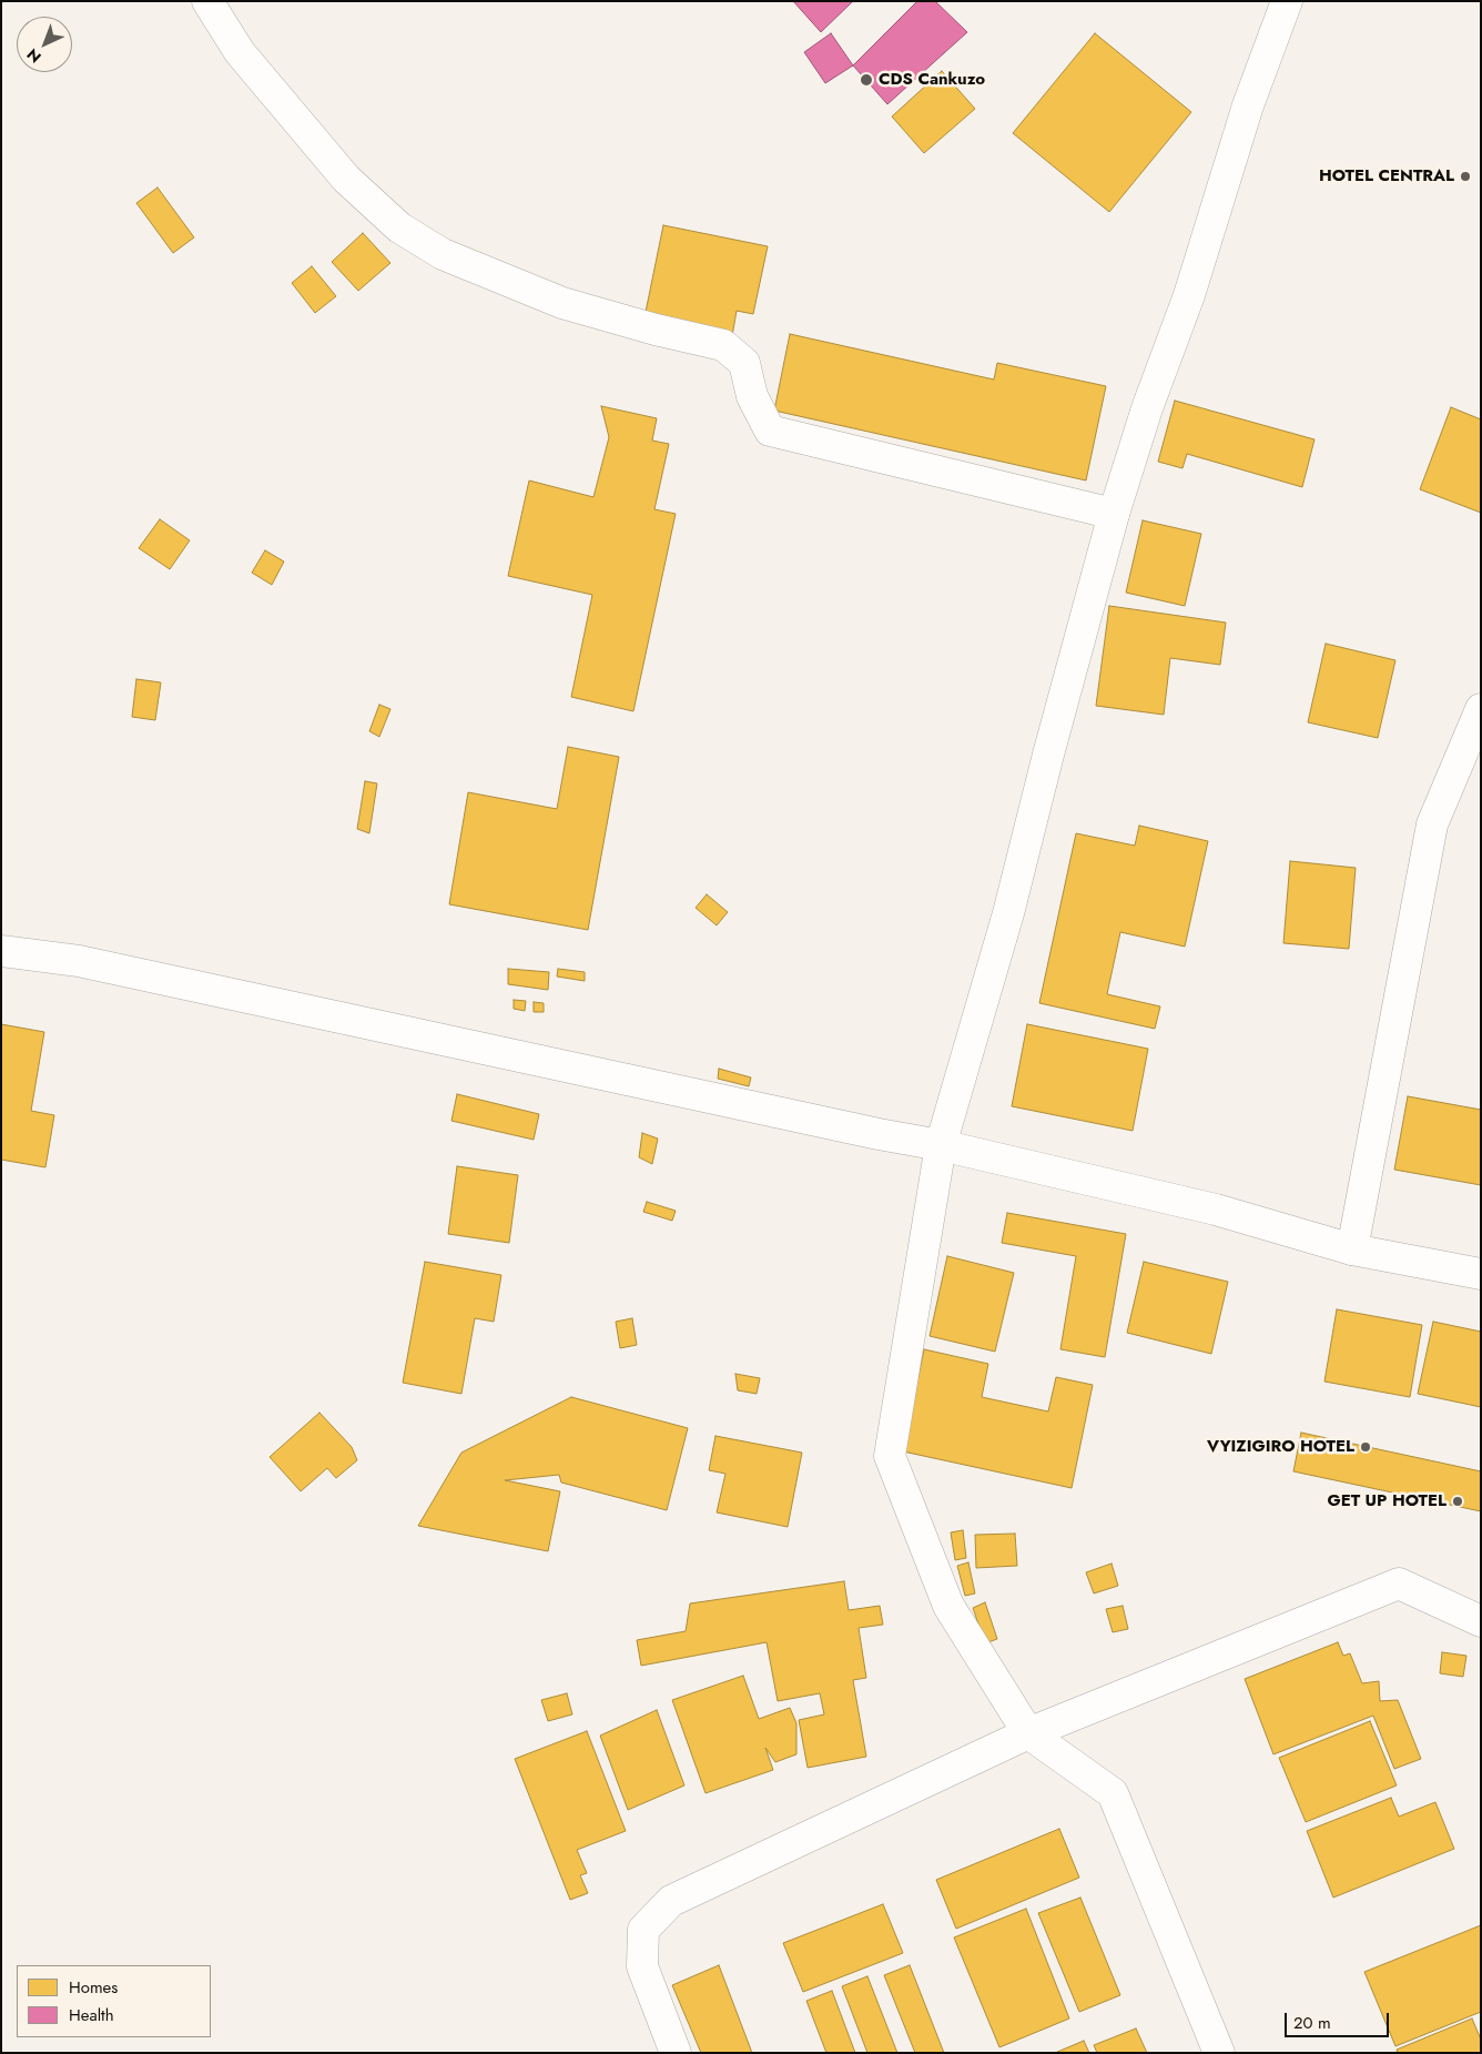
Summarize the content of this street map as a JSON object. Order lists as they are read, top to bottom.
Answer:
{
  "places": [
    "CDS Cankuzo",
    "HOTEL CENTRAL",
    "VYIZIGIRO HOTEL",
    "GET UP HOTEL"
  ],
  "legend": ["Homes", "Health"],
  "scale_bar": "20 m",
  "north": "bottom left"
}
